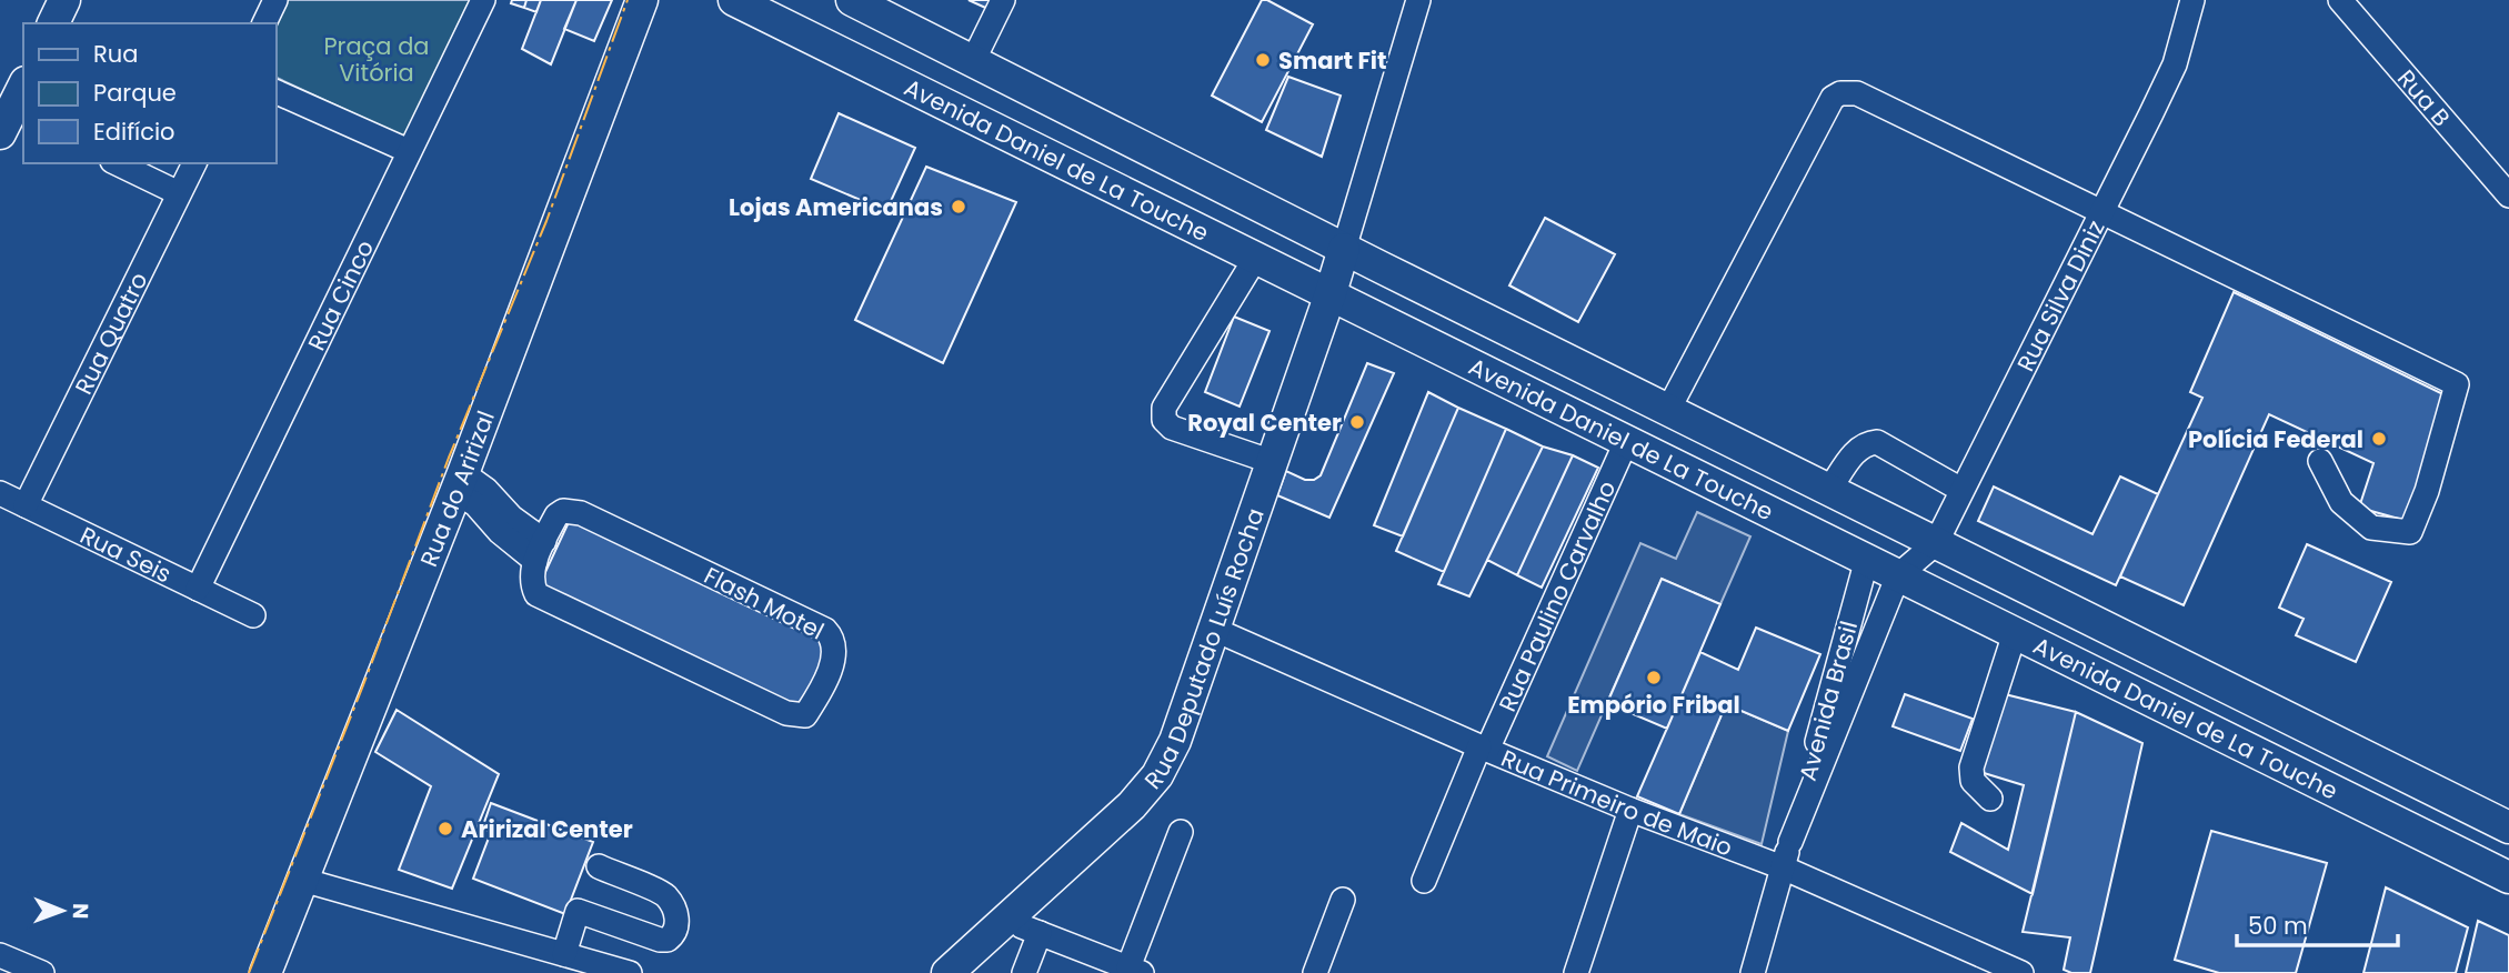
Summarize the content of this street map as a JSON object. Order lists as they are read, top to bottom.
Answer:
{
  "streets": {
    "main road": ["Avenida Daniel de La Touche", "Rua do Aririzal", "Rua Deputado Luís Rocha"],
    "street": [
      "Rua B",
      "Rua Cinco",
      "Rua Silva Diniz",
      "Rua Quatro",
      "Rua Seis",
      "Rua Paulino Carvalho",
      "Flash Motel",
      "Avenida Brasil",
      "Rua Primeiro de Maio"
    ]
  },
  "crossings": [
    ["Avenida Daniel de La Touche", "Rua Silva Diniz"],
    ["Avenida Daniel de La Touche", "Rua Paulino Carvalho"],
    ["Avenida Daniel de La Touche", "Rua Deputado Luís Rocha"],
    ["Avenida Daniel de La Touche", "Avenida Brasil"],
    ["Rua Cinco", "Rua Seis"],
    ["Rua Silva Diniz", "Avenida Brasil"],
    ["Rua Quatro", "Rua Seis"],
    ["Rua Paulino Carvalho", "Rua Primeiro de Maio"],
    ["Rua Deputado Luís Rocha", "Rua Primeiro de Maio"],
    ["Avenida Brasil", "Rua Primeiro de Maio"]
  ],
  "parks": ["Praça da Vitória"],
  "places": [
    "Smart Fit",
    "Lojas Americanas",
    "Royal Center",
    "Polícia Federal",
    "Empório Fribal",
    "Aririzal Center"
  ],
  "legend": ["Rua", "Parque", "Edifício"],
  "scale_bar": "50 m",
  "north": "right"
}
